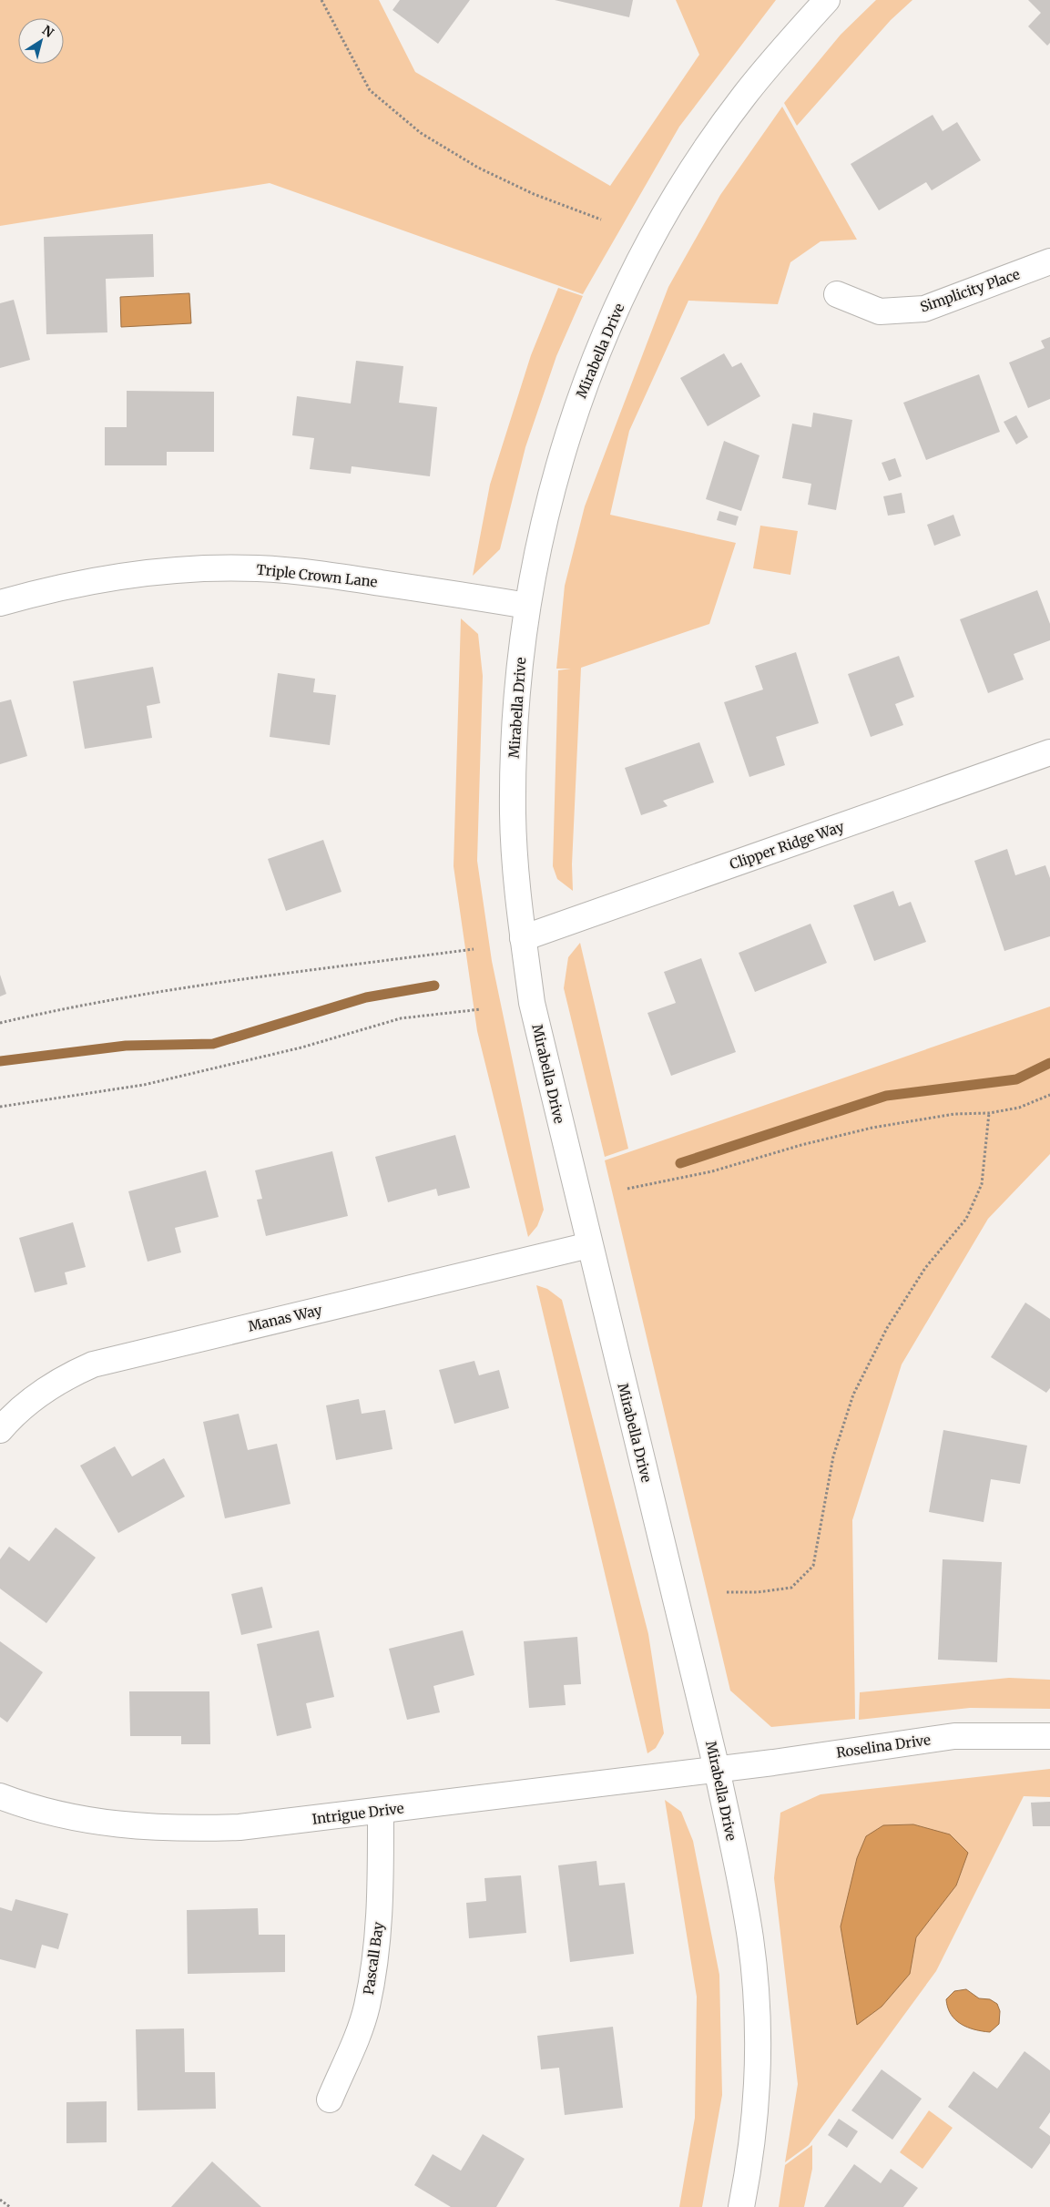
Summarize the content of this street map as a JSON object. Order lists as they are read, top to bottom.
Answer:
{
  "streets": {
    "street": [
      "Simplicity Place",
      "Mirabella Drive",
      "Triple Crown Lane",
      "Clipper Ridge Way",
      "Manas Way",
      "Roselina Drive",
      "Intrigue Drive",
      "Pascall Bay"
    ]
  },
  "crossings": [
    ["Mirabella Drive", "Triple Crown Lane"],
    ["Mirabella Drive", "Clipper Ridge Way"],
    ["Mirabella Drive", "Manas Way"],
    ["Mirabella Drive", "Roselina Drive"],
    ["Mirabella Drive", "Intrigue Drive"],
    ["Roselina Drive", "Intrigue Drive"],
    ["Intrigue Drive", "Pascall Bay"]
  ],
  "north": "top right"
}
